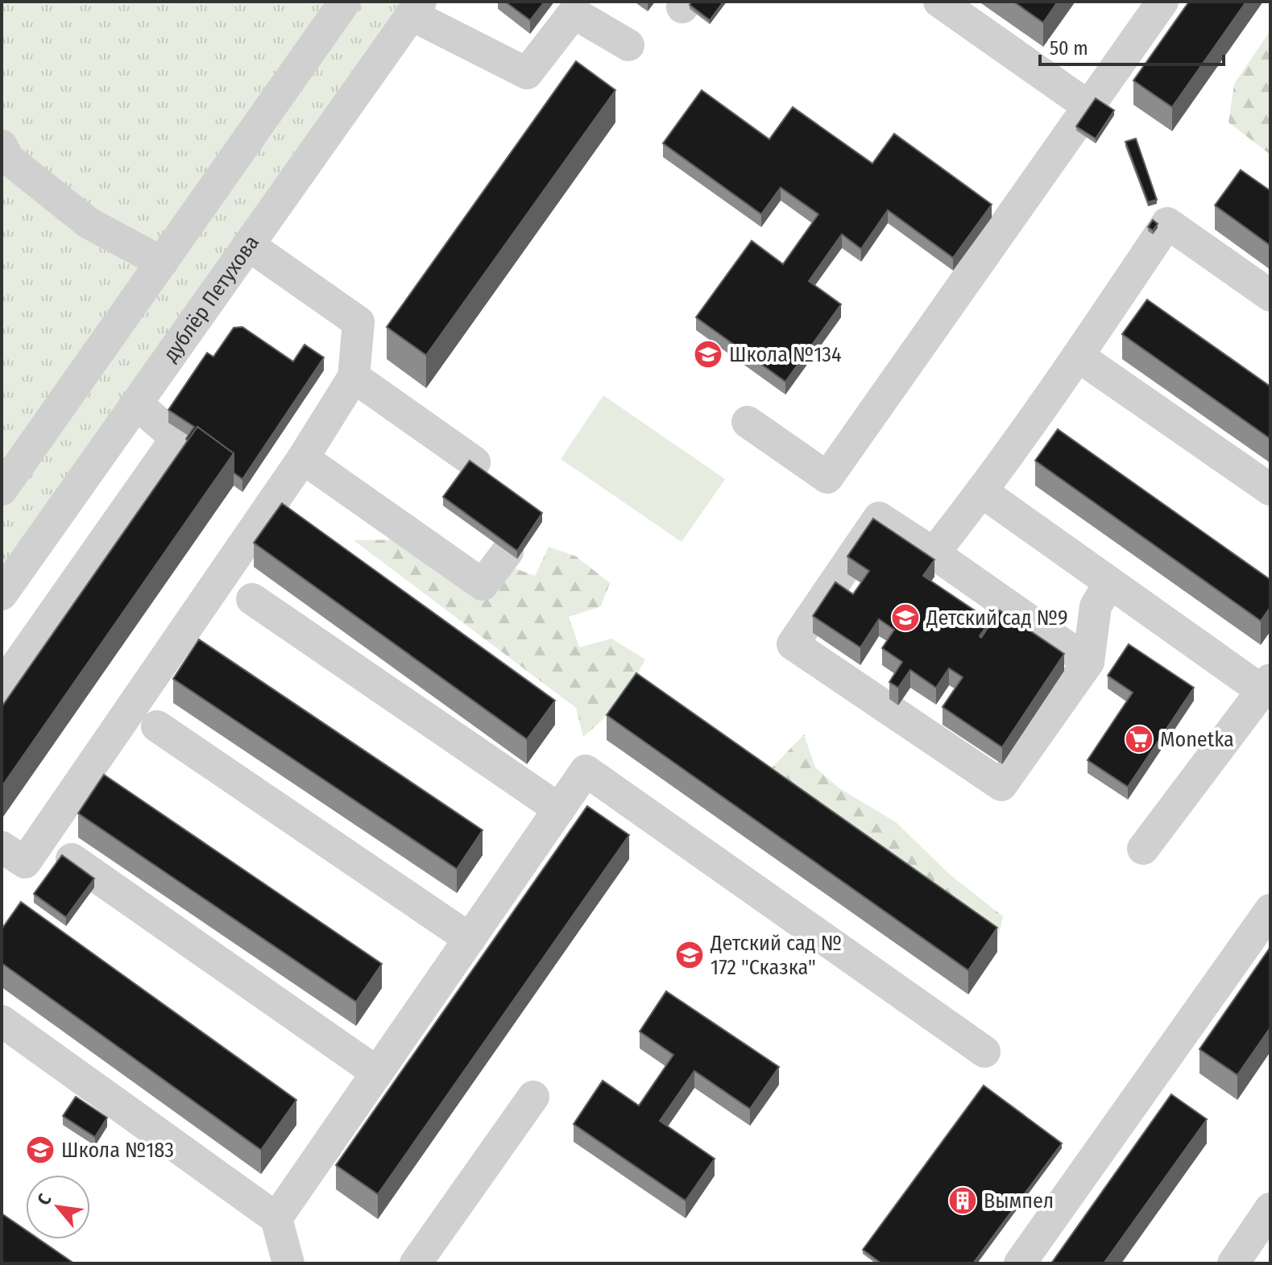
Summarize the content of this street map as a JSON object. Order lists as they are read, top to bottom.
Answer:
{
  "streets": {
    "street": ["дублёр Петухова"]
  },
  "places": {
    "school or university": [
      "Школа №134",
      "Детский сад №9",
      "Детский сад № 172 \"Сказка\"",
      "Школа №183"
    ],
    "supermarket": ["Monetka"],
    "building": ["Вымпел"]
  },
  "scale_bar": "50 m",
  "north": "top left"
}
